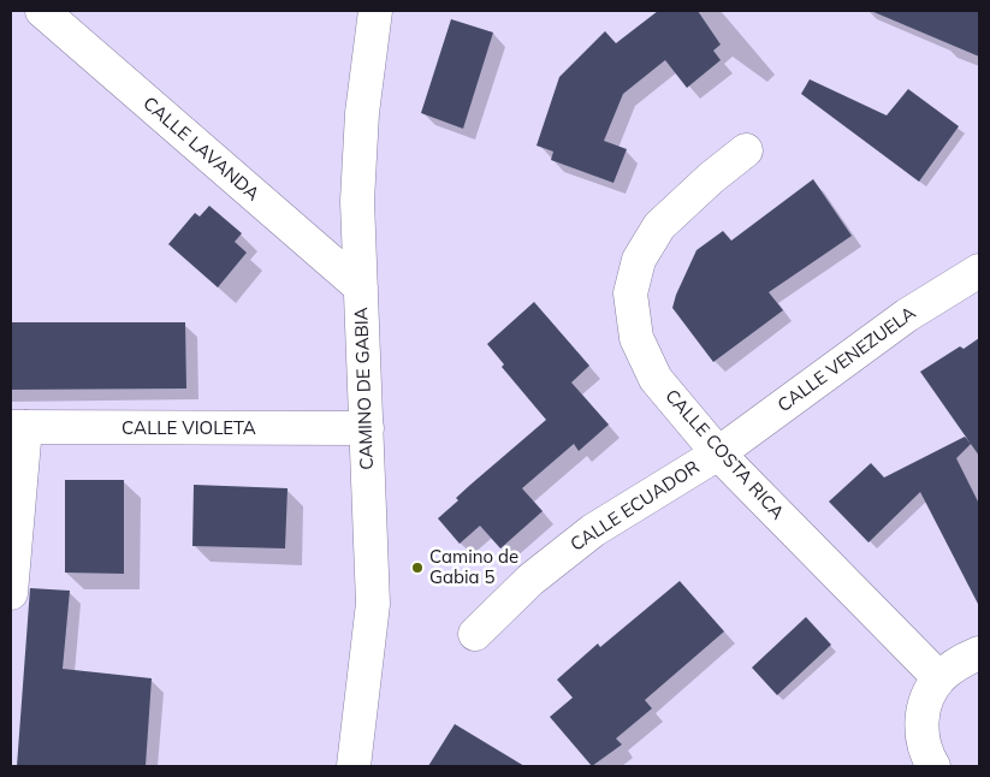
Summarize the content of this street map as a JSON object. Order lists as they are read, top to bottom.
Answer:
{
  "streets": {
    "street": [
      "CALLE LAVANDA",
      "CALLE VENEZUELA",
      "CAMINO DE GABIA",
      "CALLE VIOLETA",
      "CALLE COSTA RICA",
      "CALLE ECUADOR"
    ]
  },
  "crossings": [
    ["CALLE LAVANDA", "CAMINO DE GABIA"],
    ["CALLE VENEZUELA", "CALLE COSTA RICA"],
    ["CALLE VENEZUELA", "CALLE ECUADOR"],
    ["CAMINO DE GABIA", "CALLE VIOLETA"],
    ["CALLE COSTA RICA", "CALLE ECUADOR"]
  ],
  "places": ["Camino de Gabia 5"]
}
